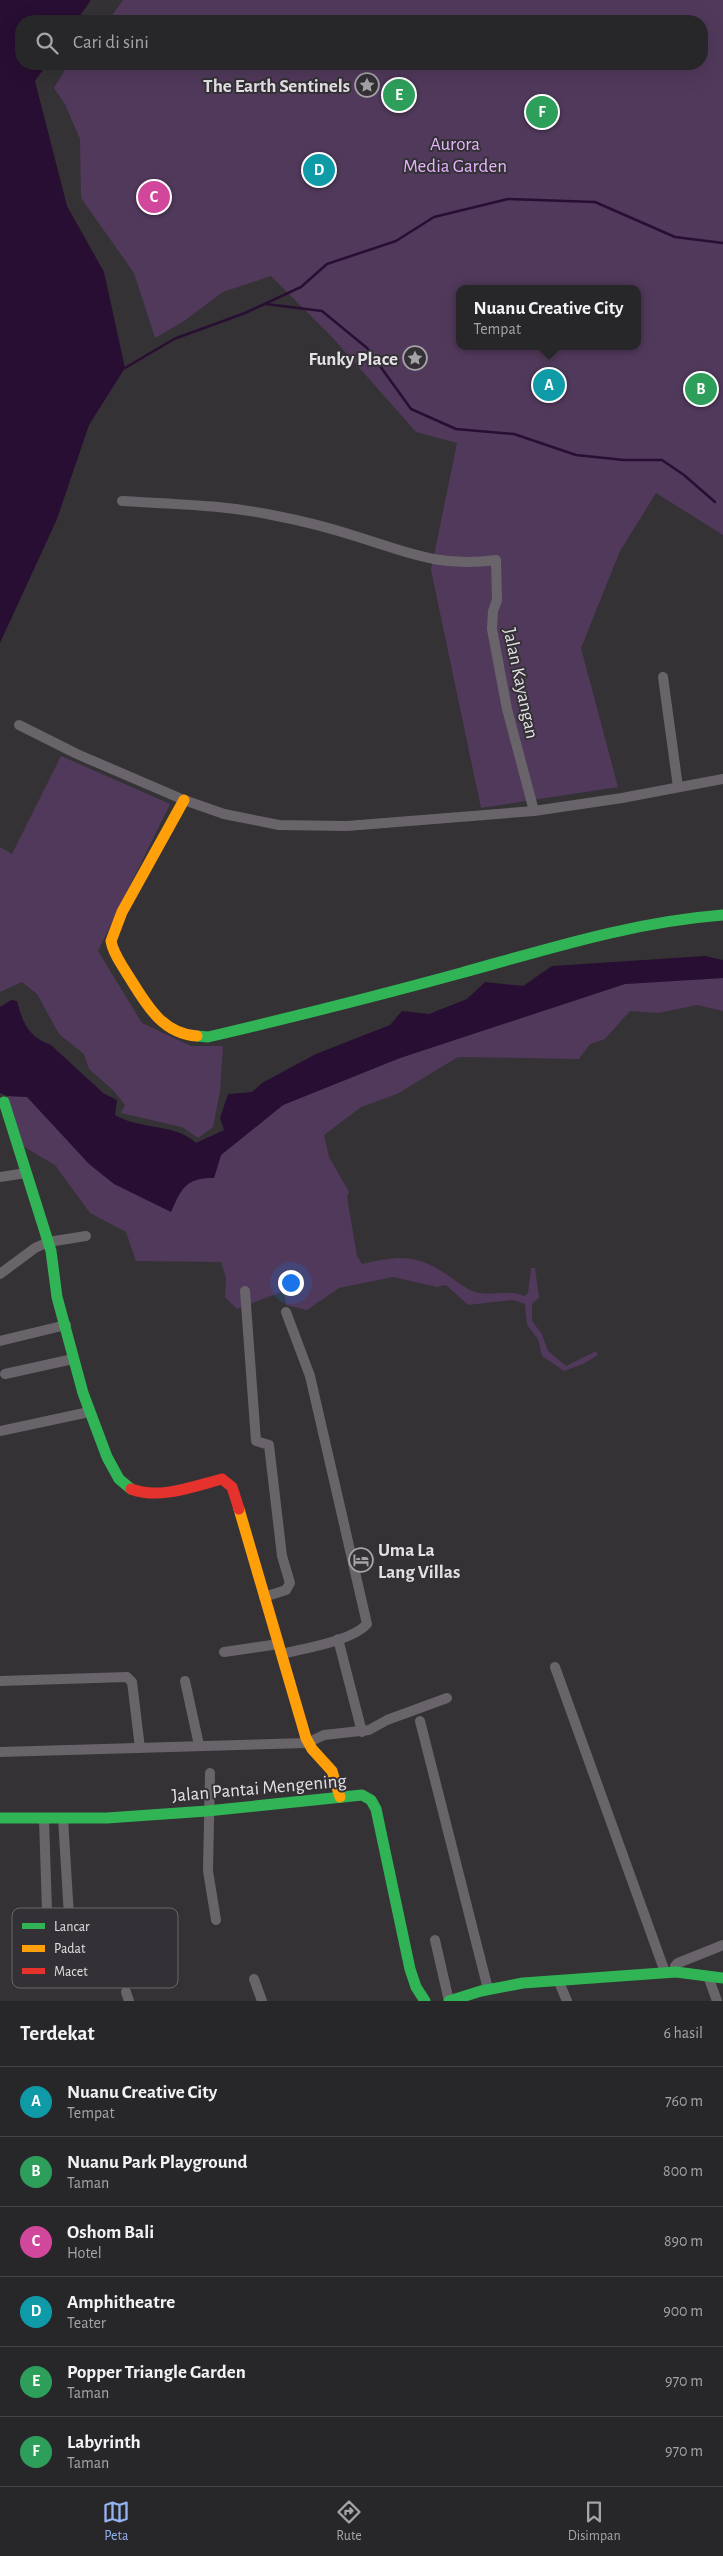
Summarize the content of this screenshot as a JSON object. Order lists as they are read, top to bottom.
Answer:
{
  "streets": {
    "street": ["Jalan Kayangan", "Jalan Pantai Mengening"]
  },
  "parks": ["Aurora Media Garden"],
  "places": {
    "place": ["The Earth Sentinels", "Funky Place"],
    "hotel": ["Uma La Lang Villas"]
  },
  "legend": ["Lancar", "Padat", "Macet"],
  "page": {
    "search": "Cari di sini",
    "pins": [
      "E",
      "F",
      "D",
      "C",
      "A",
      "B"
    ],
    "popup": ["Nuanu Creative City", "Tempat"],
    "heading": ["Terdekat", "6 hasil"],
    "list": [
      {
        "mark": "A",
        "name": "Nuanu Creative City",
        "note": "Tempat",
        "value": "760 m"
      },
      {
        "mark": "B",
        "name": "Nuanu Park Playground",
        "note": "Taman",
        "value": "800 m"
      },
      {
        "mark": "C",
        "name": "Oshom Bali",
        "note": "Hotel",
        "value": "890 m"
      },
      {
        "mark": "D",
        "name": "Amphitheatre",
        "note": "Teater",
        "value": "900 m"
      },
      {
        "mark": "E",
        "name": "Popper Triangle Garden",
        "note": "Taman",
        "value": "970 m"
      },
      {
        "mark": "F",
        "name": "Labyrinth",
        "note": "Taman",
        "value": "970 m"
      }
    ],
    "nav": ["Peta", "Rute", "Disimpan"]
  }
}
